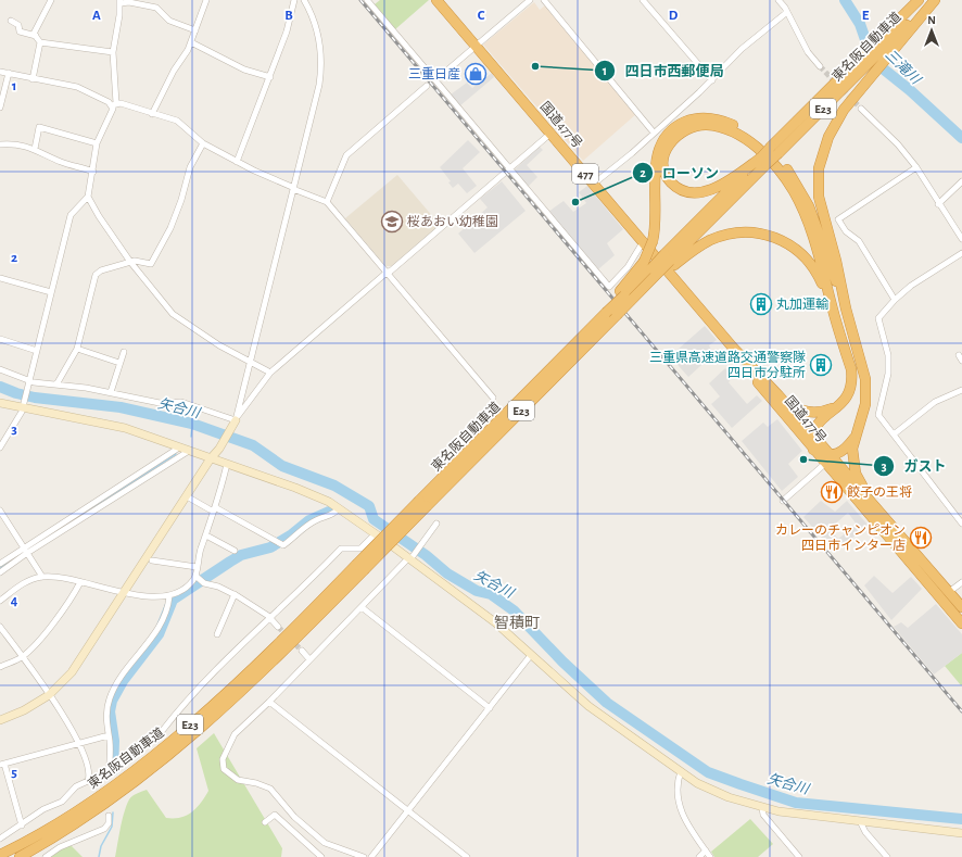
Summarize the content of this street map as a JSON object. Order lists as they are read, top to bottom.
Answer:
{
  "streets": {
    "highway": [
      "東名阪自動車道",
      "E23",
      "国道477号",
      "477"
    ]
  },
  "districts": ["智積町"],
  "water": ["三滝川", "矢合川"],
  "places": {
    "other": ["四日市西郵便局", "ローソン", "ガスト"],
    "shop": ["三重日産"],
    "school or university": ["桜あおい幼稚園"],
    "building": ["丸加運輸", "三重県高速道路交通警察隊 四日市分駐所"],
    "restaurant": ["餃子の王将", "カレーのチャンピオン 四日市インター店"]
  },
  "north": "top",
  "grid": {
    "columns": [
      "A",
      "B",
      "C",
      "D",
      "E"
    ],
    "rows": [
      "1",
      "2",
      "3",
      "4",
      "5"
    ]
  }
}
